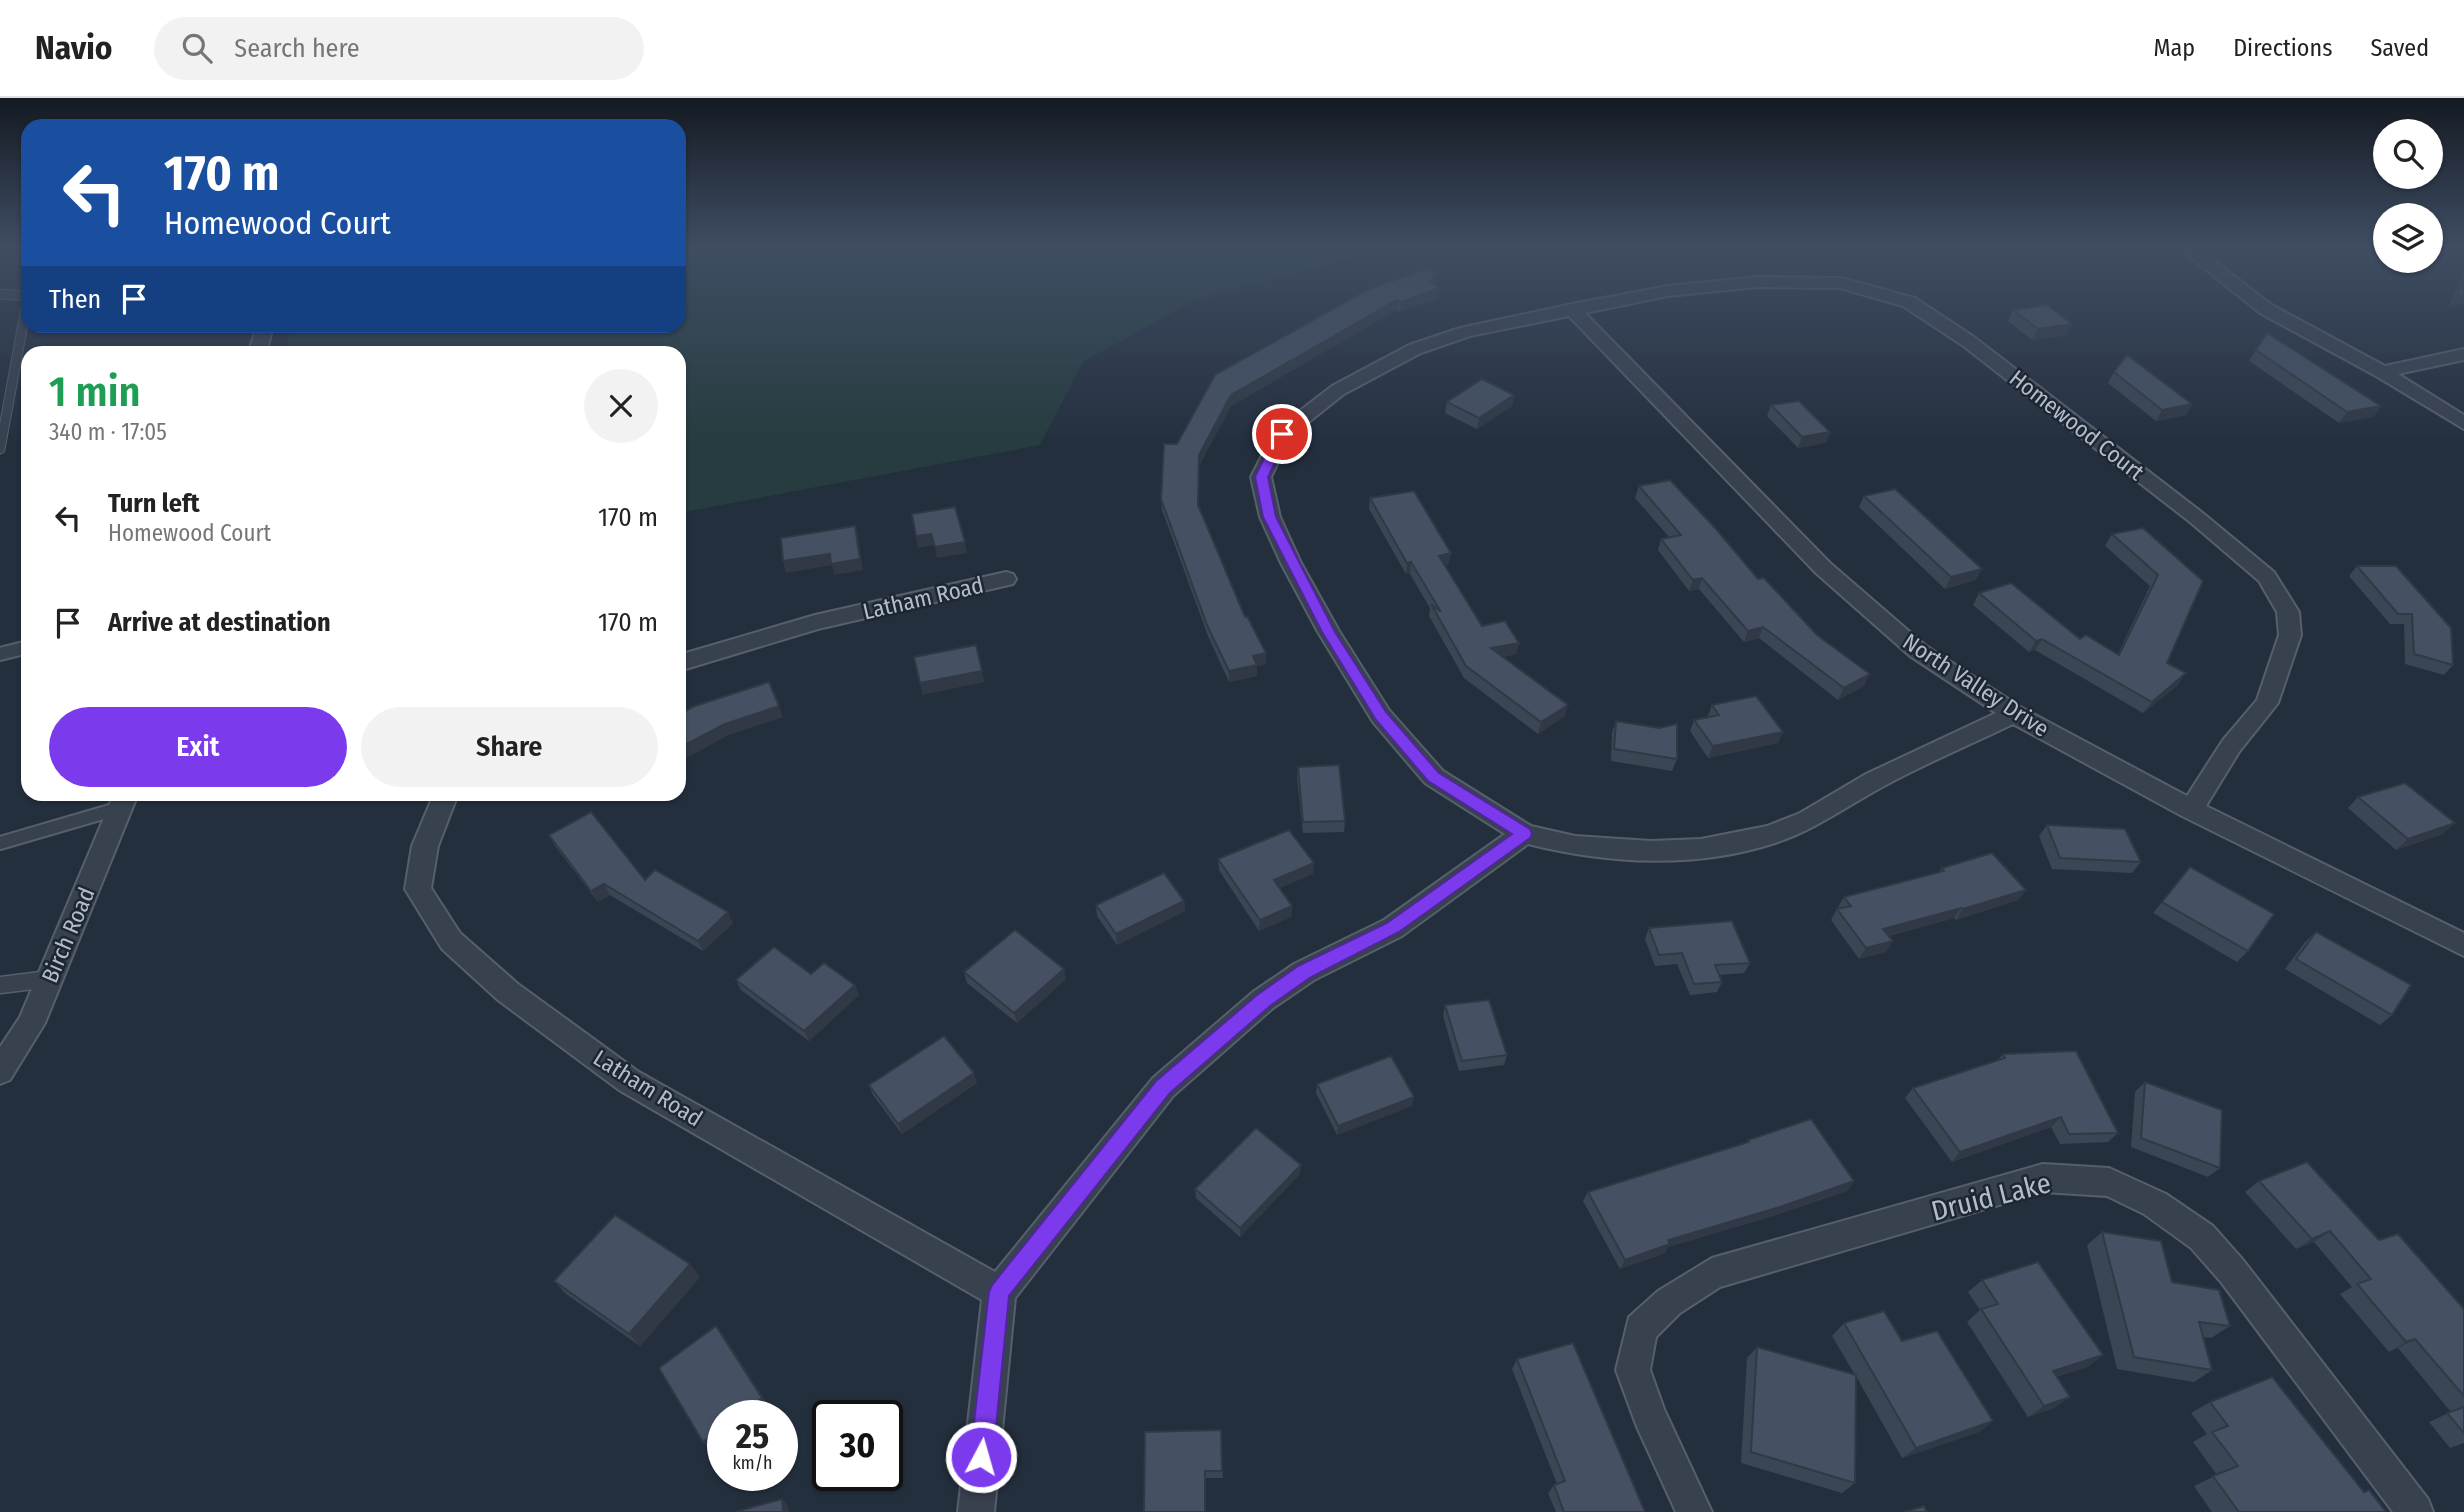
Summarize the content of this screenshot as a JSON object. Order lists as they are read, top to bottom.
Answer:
{
  "streets": {
    "street": [
      "Homewood Court",
      "Latham Road",
      "North Valley Drive",
      "Birch Road",
      "Druid Lake"
    ]
  },
  "crossings": [
    ["Homewood Court", "North Valley Drive"]
  ],
  "page": {
    "header": "Navio",
    "search": "Search here",
    "nav": ["Map", "Directions", "Saved"],
    "turn": ["170 m", "Homewood Court"],
    "then": "Then",
    "heading": ["1 min", "340 m · 17:05"],
    "list": [
      {
        "name": "Turn left",
        "note": "Homewood Court",
        "value": "170 m"
      },
      {
        "name": "Arrive at destination",
        "value": "170 m"
      }
    ],
    "buttons": ["Exit", "Share"],
    "speed": "25 km/h",
    "limit": "30"
  }
}
